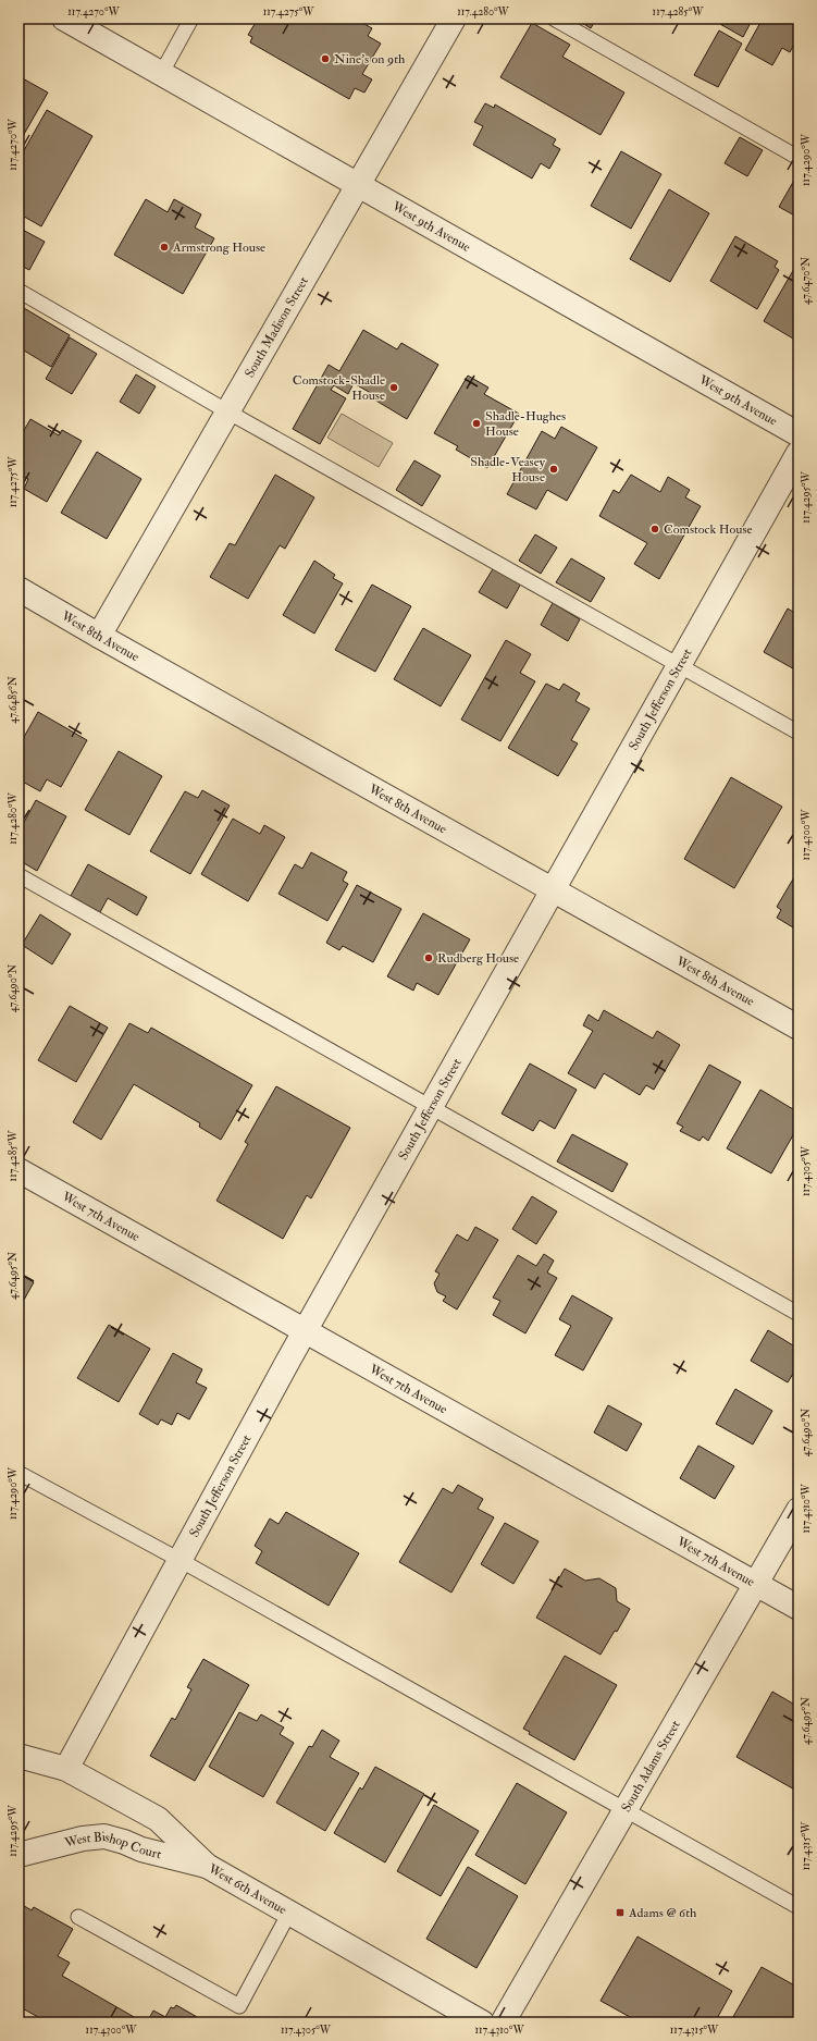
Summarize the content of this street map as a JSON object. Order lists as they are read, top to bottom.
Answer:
{
  "streets": {
    "street": [
      "West 9th Avenue",
      "South Madison Street",
      "West 8th Avenue",
      "South Jefferson Street",
      "West 7th Avenue",
      "South Adams Street",
      "West Bishop Court",
      "West 6th Avenue"
    ]
  },
  "crossings": [
    ["West 9th Avenue", "South Madison Street"],
    ["South Madison Street", "West 8th Avenue"],
    ["West 8th Avenue", "South Jefferson Street"],
    ["South Jefferson Street", "West 7th Avenue"],
    ["South Jefferson Street", "West 6th Avenue"],
    ["West 7th Avenue", "South Adams Street"],
    ["West Bishop Court", "West 6th Avenue"]
  ],
  "places": {
    "other": [
      "Nine's on 9th",
      "Armstrong House",
      "Comstock-Shadle House",
      "Shadle-Hughes House",
      "Shadle-Veasey House",
      "Comstock House",
      "Rudberg House"
    ],
    "transit": ["Adams @ 6th"]
  },
  "coordinates": [
    "117.4270°W",
    "117.4275°W",
    "117.4280°W",
    "117.4285°W",
    "117.4290°W",
    "47.6470°N",
    "117.4295°W",
    "47.6485°N",
    "117.4300°W",
    "47.6490°N",
    "117.4305°W",
    "47.6495°N",
    "117.4310°W",
    "117.4315°W"
  ]
}
